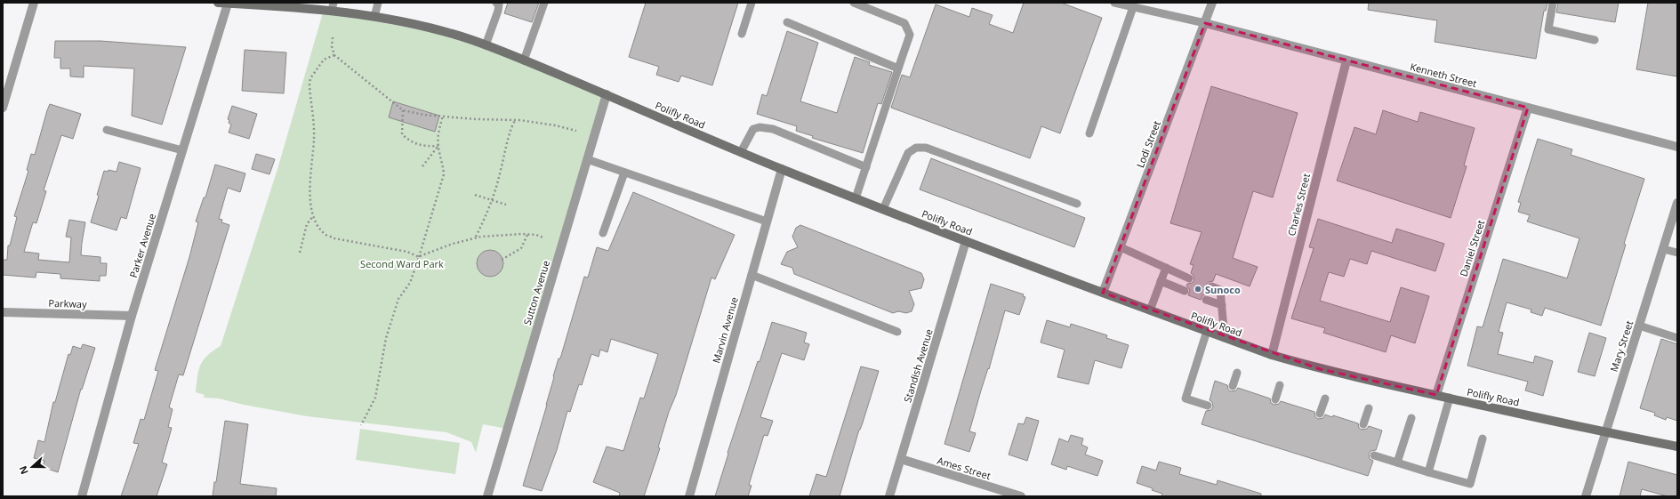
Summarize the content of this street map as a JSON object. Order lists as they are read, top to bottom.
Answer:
{
  "streets": {
    "main road": ["Polifly Road"],
    "street": [
      "Kenneth Street",
      "Lodi Street",
      "Charles Street",
      "Parker Avenue",
      "Daniel Street",
      "Sutton Avenue",
      "Parkway",
      "Marvin Avenue",
      "Mary Street",
      "Standish Avenue",
      "Ames Street"
    ]
  },
  "crossings": [
    ["Kenneth Street", "Lodi Street"],
    ["Kenneth Street", "Charles Street"],
    ["Kenneth Street", "Daniel Street"],
    ["Polifly Road", "Lodi Street"],
    ["Polifly Road", "Charles Street"],
    ["Polifly Road", "Parker Avenue"],
    ["Polifly Road", "Daniel Street"],
    ["Polifly Road", "Sutton Avenue"],
    ["Polifly Road", "Marvin Avenue"],
    ["Polifly Road", "Mary Street"],
    ["Polifly Road", "Standish Avenue"],
    ["Parker Avenue", "Parkway"],
    ["Standish Avenue", "Ames Street"]
  ],
  "parks": ["Second Ward Park"],
  "places": ["Sunoco"],
  "north": "left"
}
